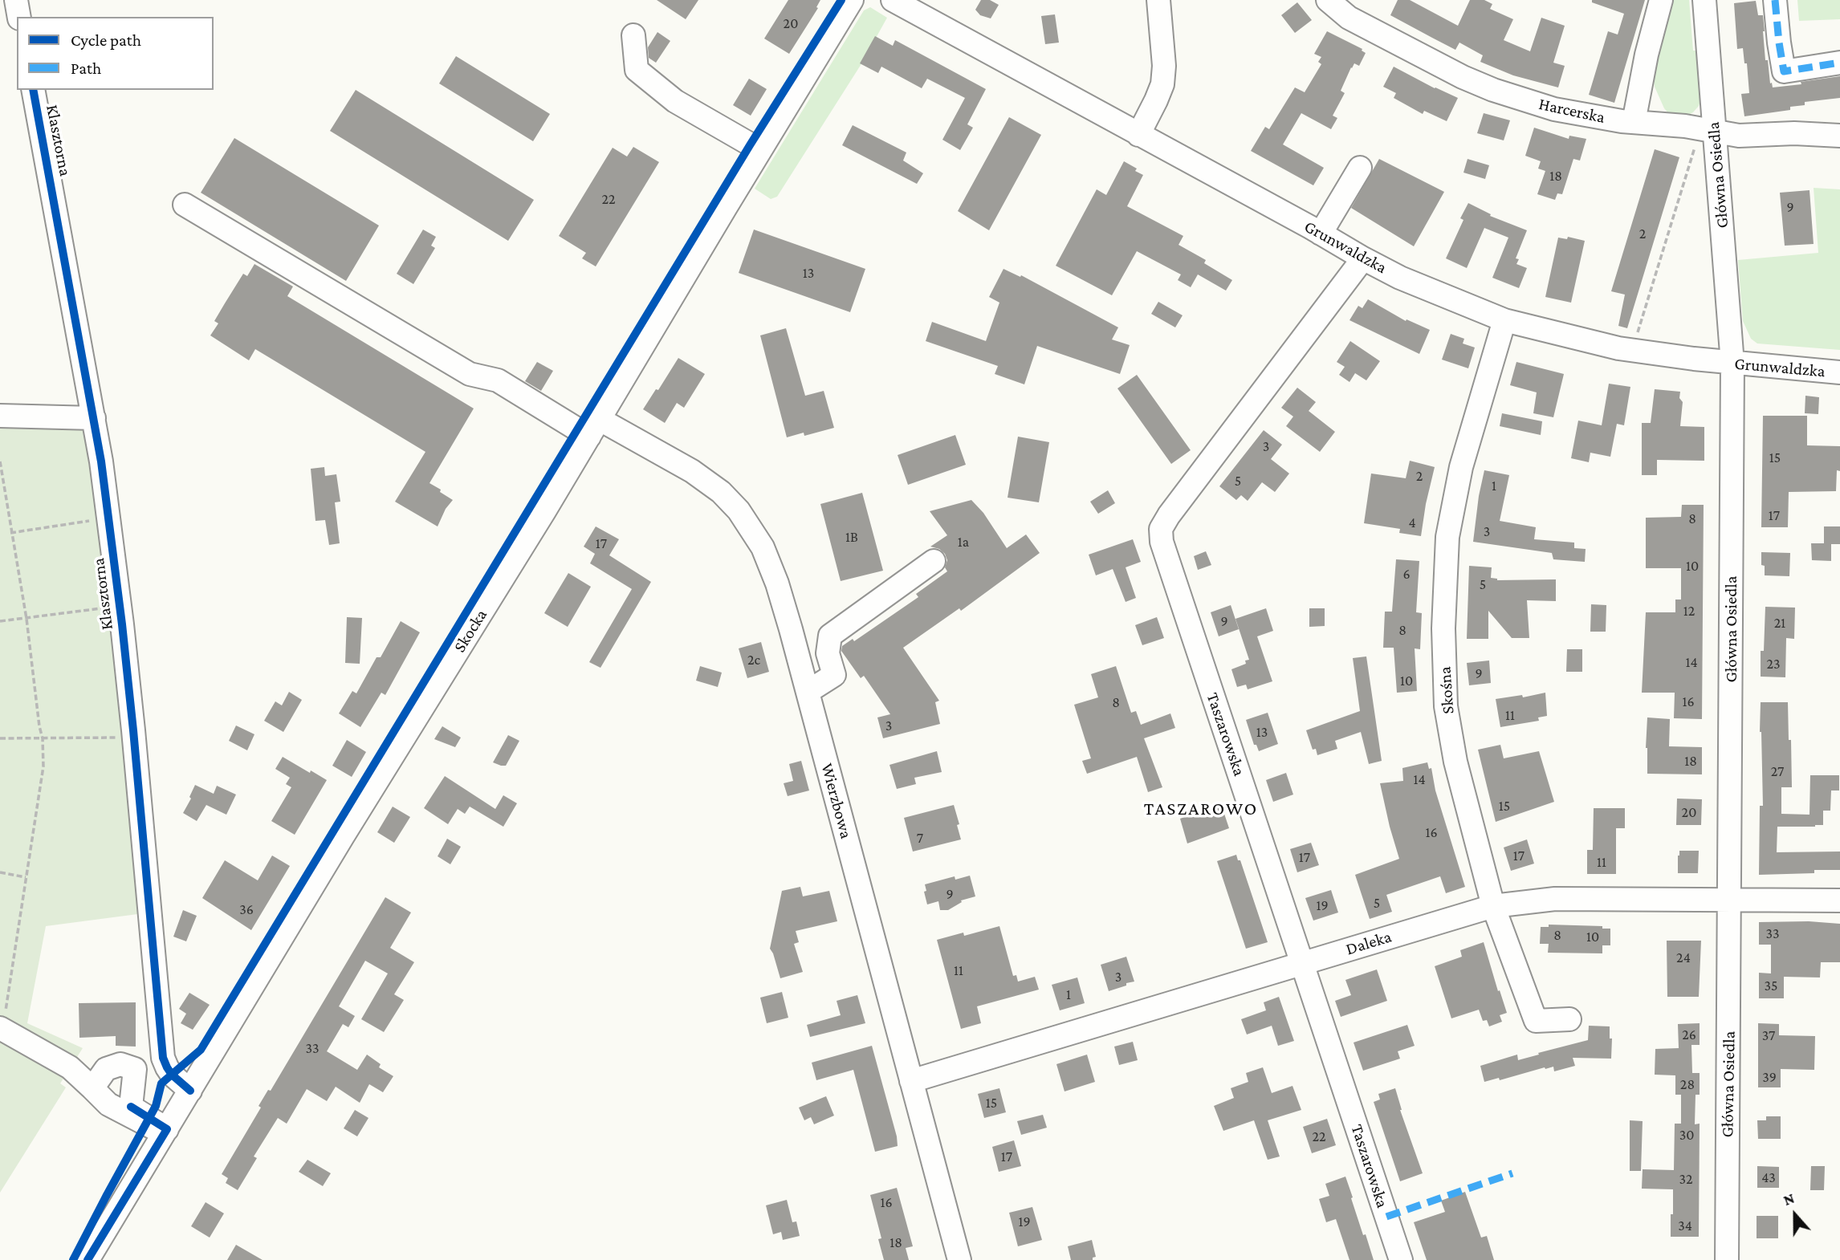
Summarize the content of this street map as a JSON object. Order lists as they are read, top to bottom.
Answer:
{
  "streets": {
    "street": [
      "Harcerska",
      "Klasztorna",
      "Główna Osiedla",
      "Grunwaldzka",
      "Skocka",
      "Skośna",
      "Taszarowska",
      "Wierzbowa",
      "Daleka"
    ]
  },
  "crossings": [
    ["Harcerska", "Główna Osiedla"],
    ["Klasztorna", "Skocka"],
    ["Główna Osiedla", "Grunwaldzka"],
    ["Główna Osiedla", "Daleka"],
    ["Grunwaldzka", "Skośna"],
    ["Grunwaldzka", "Taszarowska"],
    ["Skocka", "Wierzbowa"],
    ["Skośna", "Daleka"],
    ["Taszarowska", "Daleka"],
    ["Wierzbowa", "Daleka"]
  ],
  "districts": ["TASZAROWO"],
  "house_numbers": [
    "20",
    "18",
    "22",
    "9",
    "2",
    "13",
    "3",
    "15",
    "2",
    "5",
    "1",
    "17",
    "8",
    "4",
    "3",
    "1B",
    "1a",
    "17",
    "10",
    "6",
    "5",
    "12",
    "9",
    "21",
    "8",
    "2c",
    "14",
    "23",
    "9",
    "10",
    "16",
    "8",
    "11",
    "3",
    "13",
    "18",
    "27",
    "14",
    "15",
    "20",
    "16",
    "7",
    "17",
    "17",
    "11",
    "9",
    "5",
    "19",
    "36",
    "33",
    "8",
    "10",
    "24",
    "11",
    "3",
    "35",
    "1",
    "26",
    "37",
    "33",
    "39",
    "28",
    "15",
    "30",
    "22",
    "17",
    "43",
    "32",
    "16",
    "19",
    "34",
    "18"
  ],
  "legend": ["Cycle path", "Path"],
  "north": "top"
}
